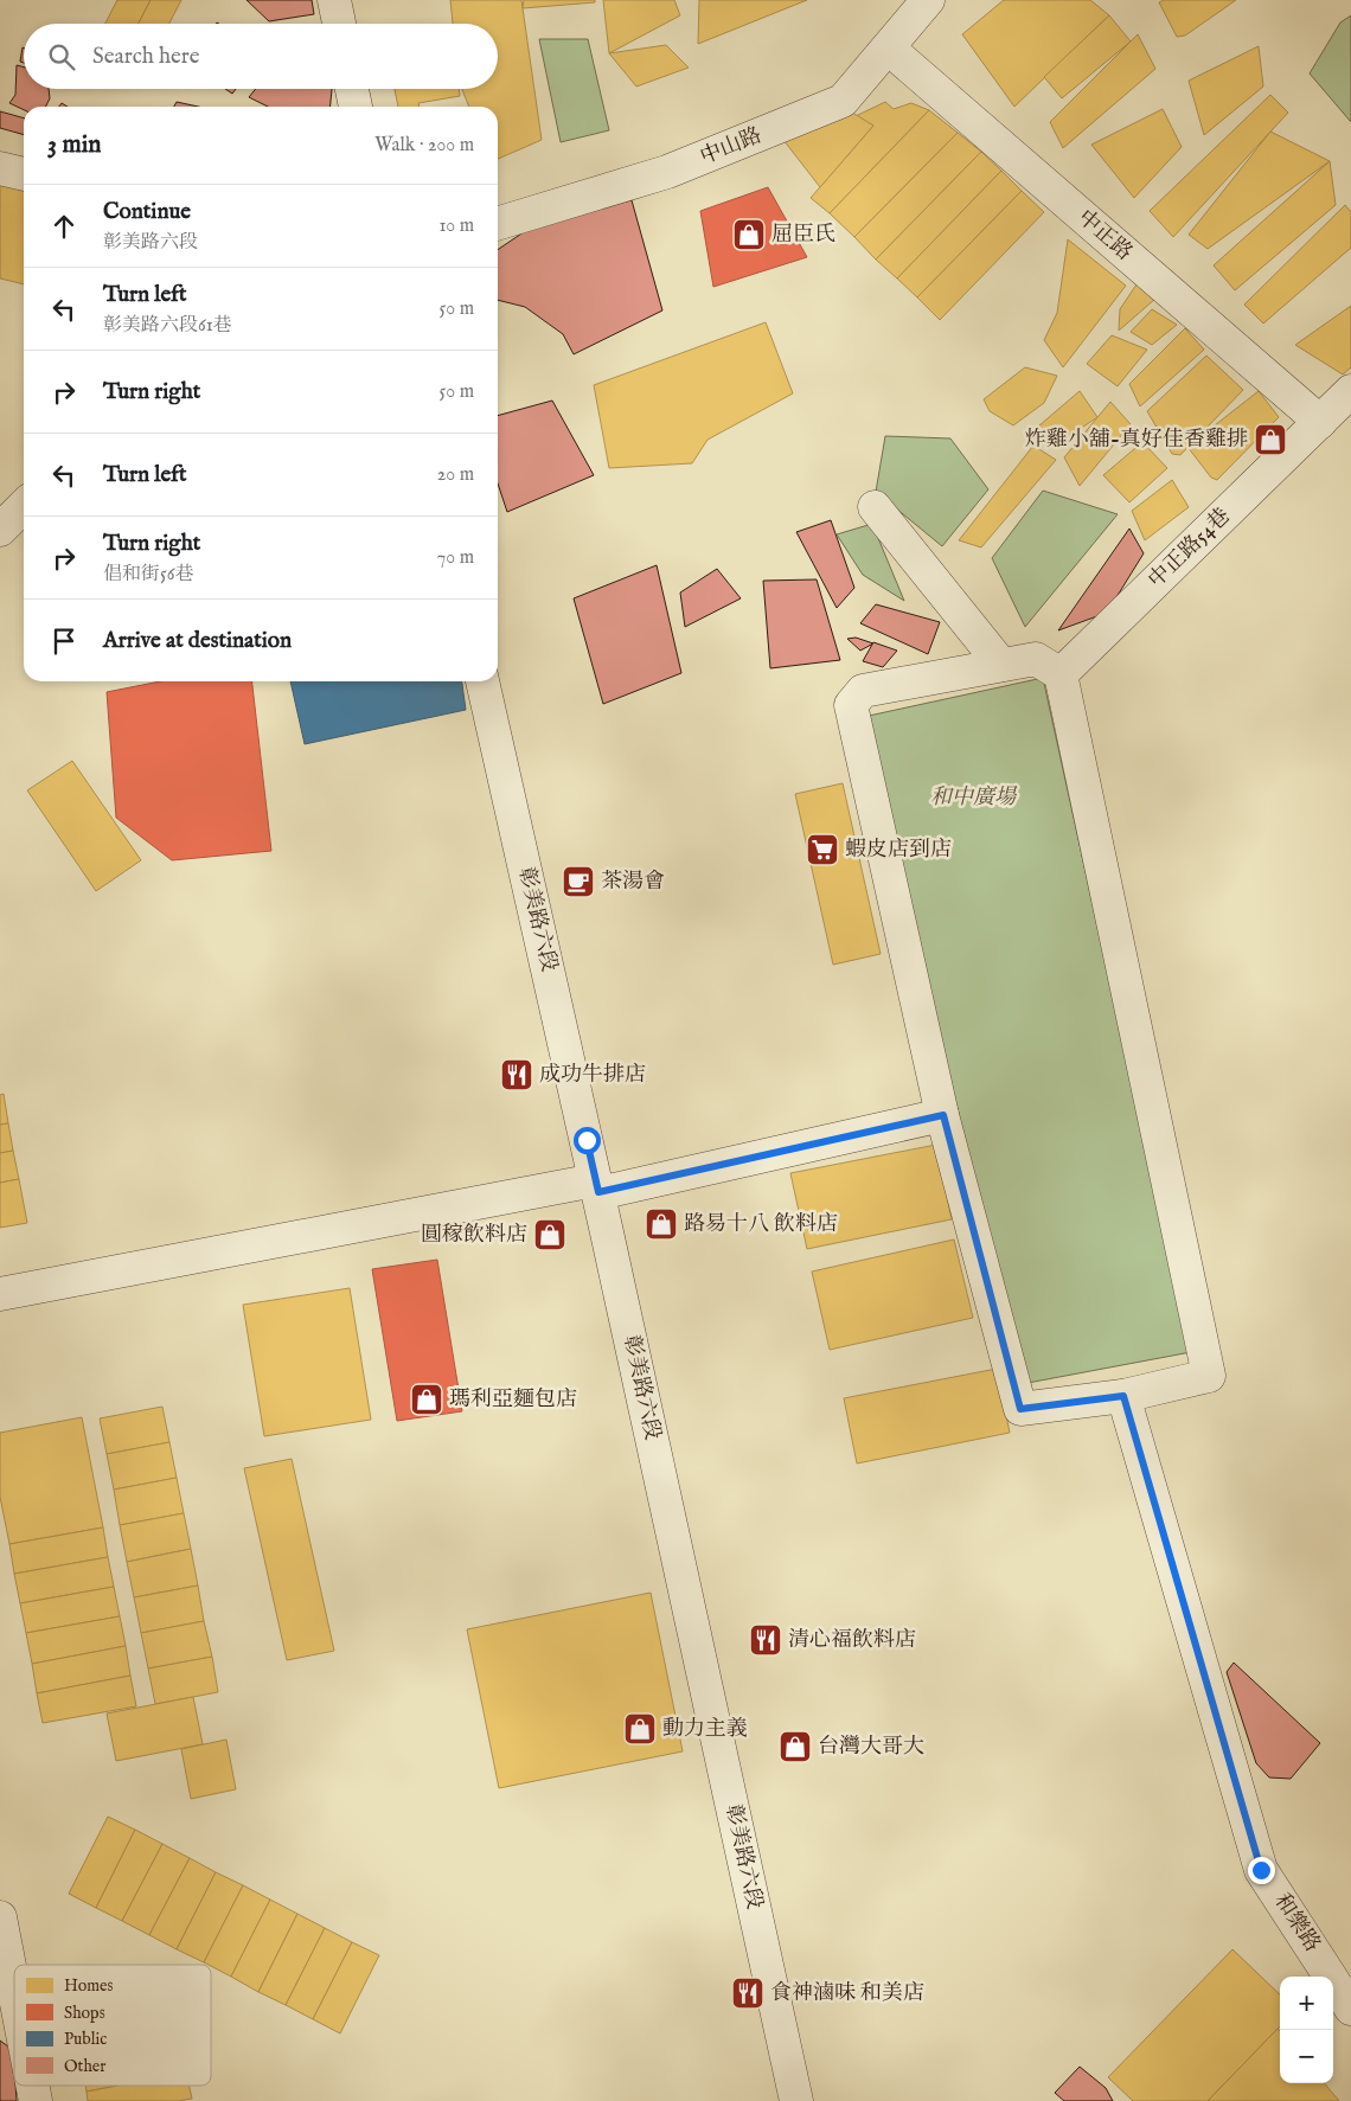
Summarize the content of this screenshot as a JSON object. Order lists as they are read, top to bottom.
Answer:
{
  "streets": {
    "street": [
      "中山路",
      "中正路",
      "中正路54巷",
      "彰美路六段",
      "和樂路"
    ]
  },
  "crossings": [
    ["中山路", "中正路"],
    ["中正路", "中正路54巷"]
  ],
  "parks": ["和中廣場"],
  "places": {
    "shop": [
      "屈臣氏",
      "炸雞小舖-真好佳香雞排",
      "路易十八 飲料店",
      "圓稼飲料店",
      "瑪利亞麵包店",
      "動力主義",
      "台灣大哥大"
    ],
    "supermarket": ["蝦皮店到店"],
    "cafe": ["茶湯會"],
    "restaurant": ["成功牛排店", "清心福飲料店", "食神滷味 和美店"]
  },
  "legend": [
    "Homes",
    "Shops",
    "Public",
    "Other"
  ],
  "page": {
    "search": "Search here",
    "heading": ["3 min", "Walk · 200 m"],
    "list": [
      ["Continue", "彰美路六段", "10 m"],
      ["Turn left", "彰美路六段61巷", "50 m"],
      ["Turn right", "50 m"],
      ["Turn left", "20 m"],
      ["Turn right", "倡和街56巷", "70 m"],
      "Arrive at destination"
    ],
    "map_buttons": ["+", "−"]
  }
}
